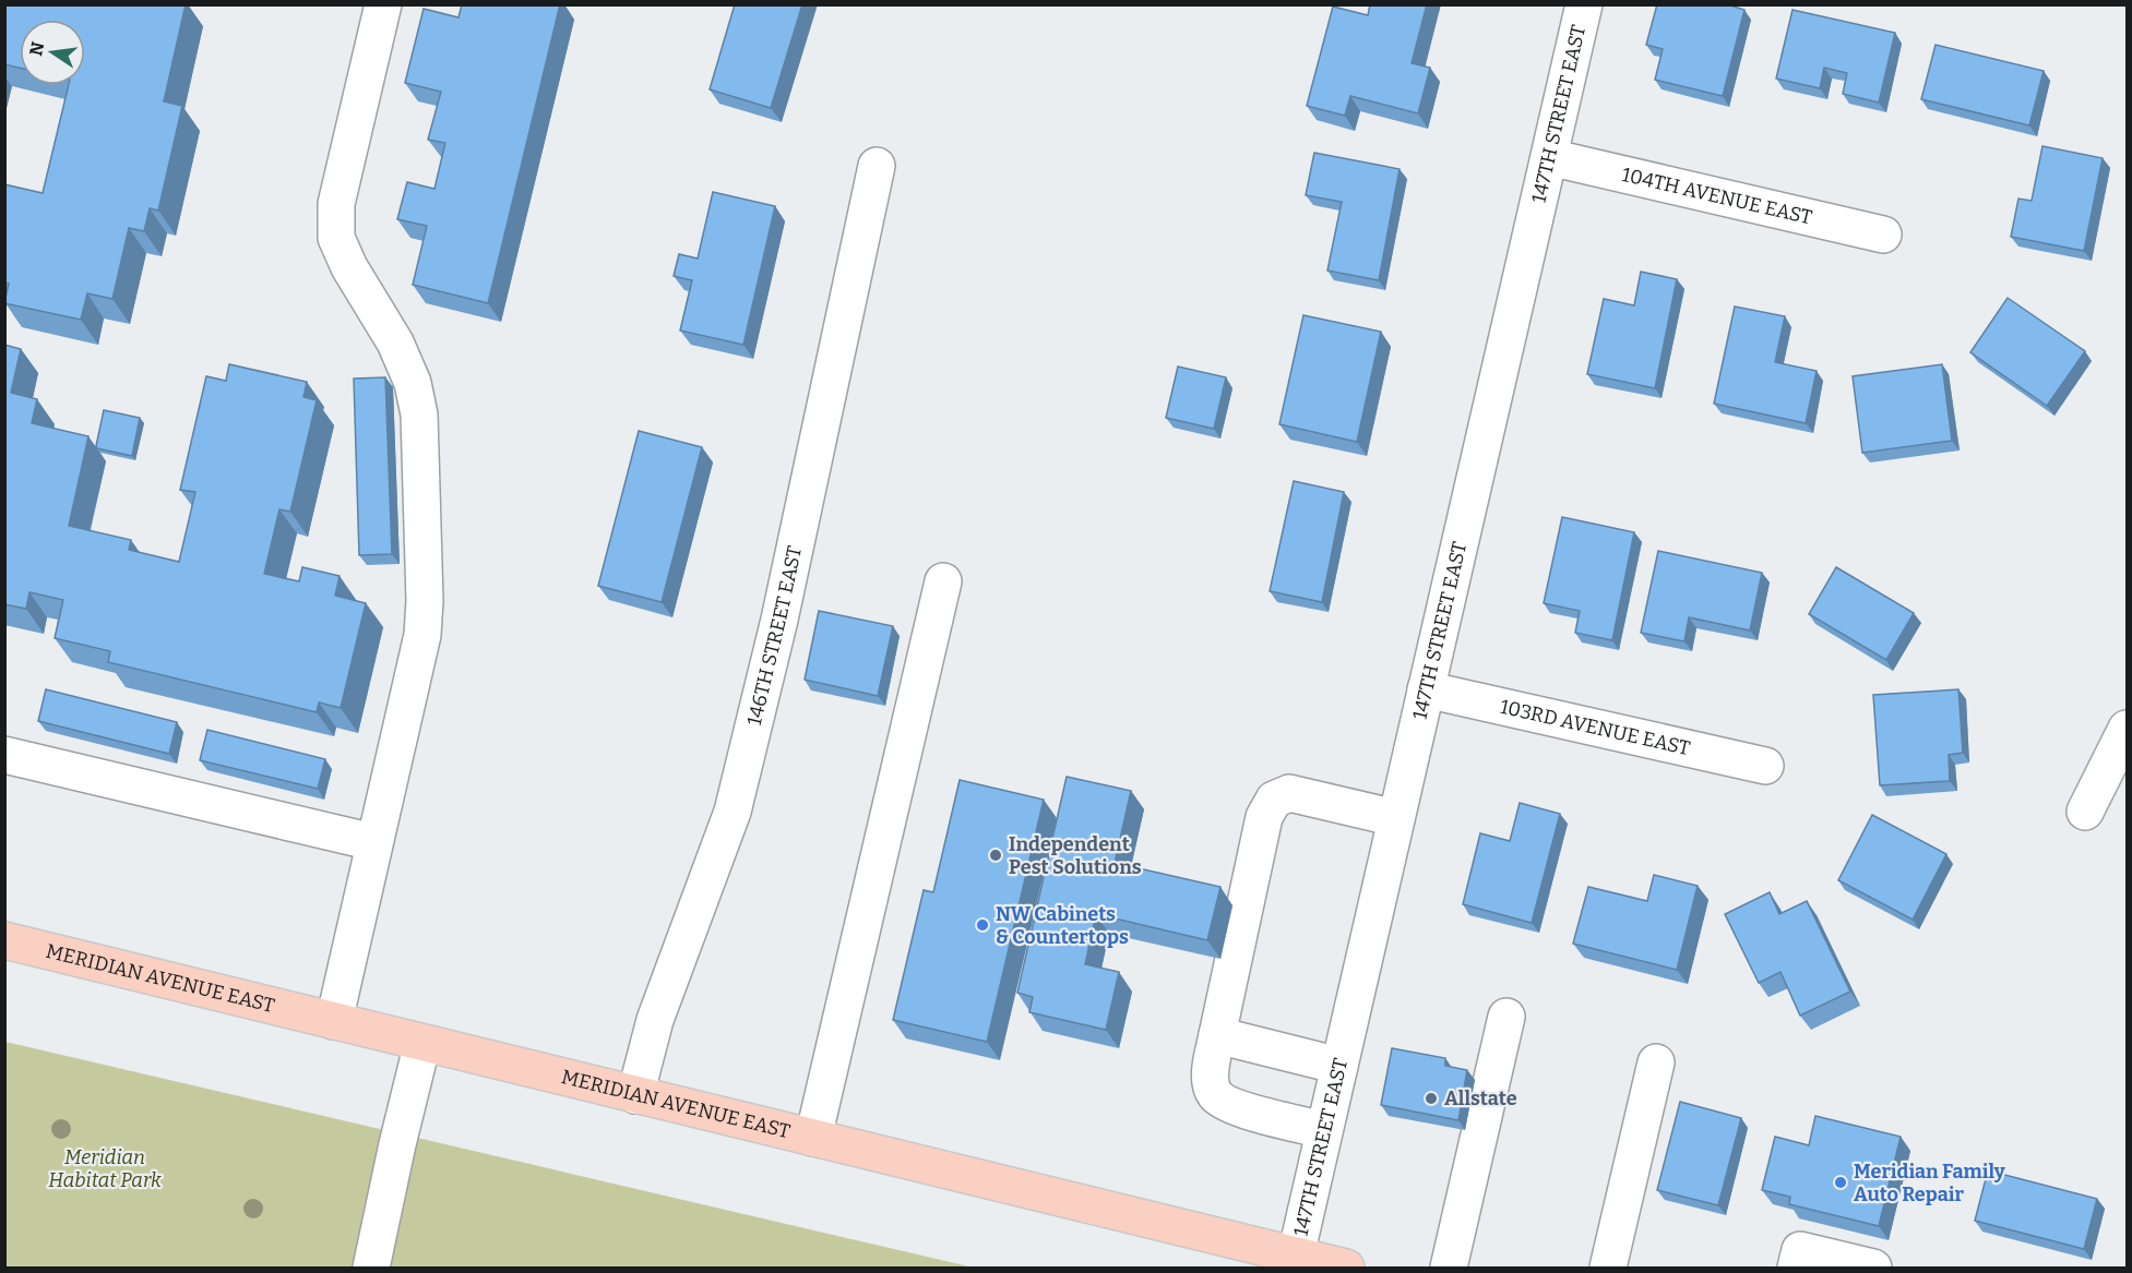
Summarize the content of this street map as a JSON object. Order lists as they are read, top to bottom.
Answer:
{
  "streets": {
    "main road": ["MERIDIAN AVENUE EAST"],
    "street": [
      "147TH STREET EAST",
      "104TH AVENUE EAST",
      "146TH STREET EAST",
      "103RD AVENUE EAST"
    ]
  },
  "crossings": [
    ["147TH STREET EAST", "104TH AVENUE EAST"],
    ["147TH STREET EAST", "103RD AVENUE EAST"],
    ["147TH STREET EAST", "MERIDIAN AVENUE EAST"],
    ["146TH STREET EAST", "MERIDIAN AVENUE EAST"]
  ],
  "parks": ["Meridian Habitat Park"],
  "places": [
    "Independent Pest Solutions",
    "NW Cabinets & Countertops",
    "Allstate",
    "Meridian Family Auto Repair"
  ],
  "north": "left"
}
